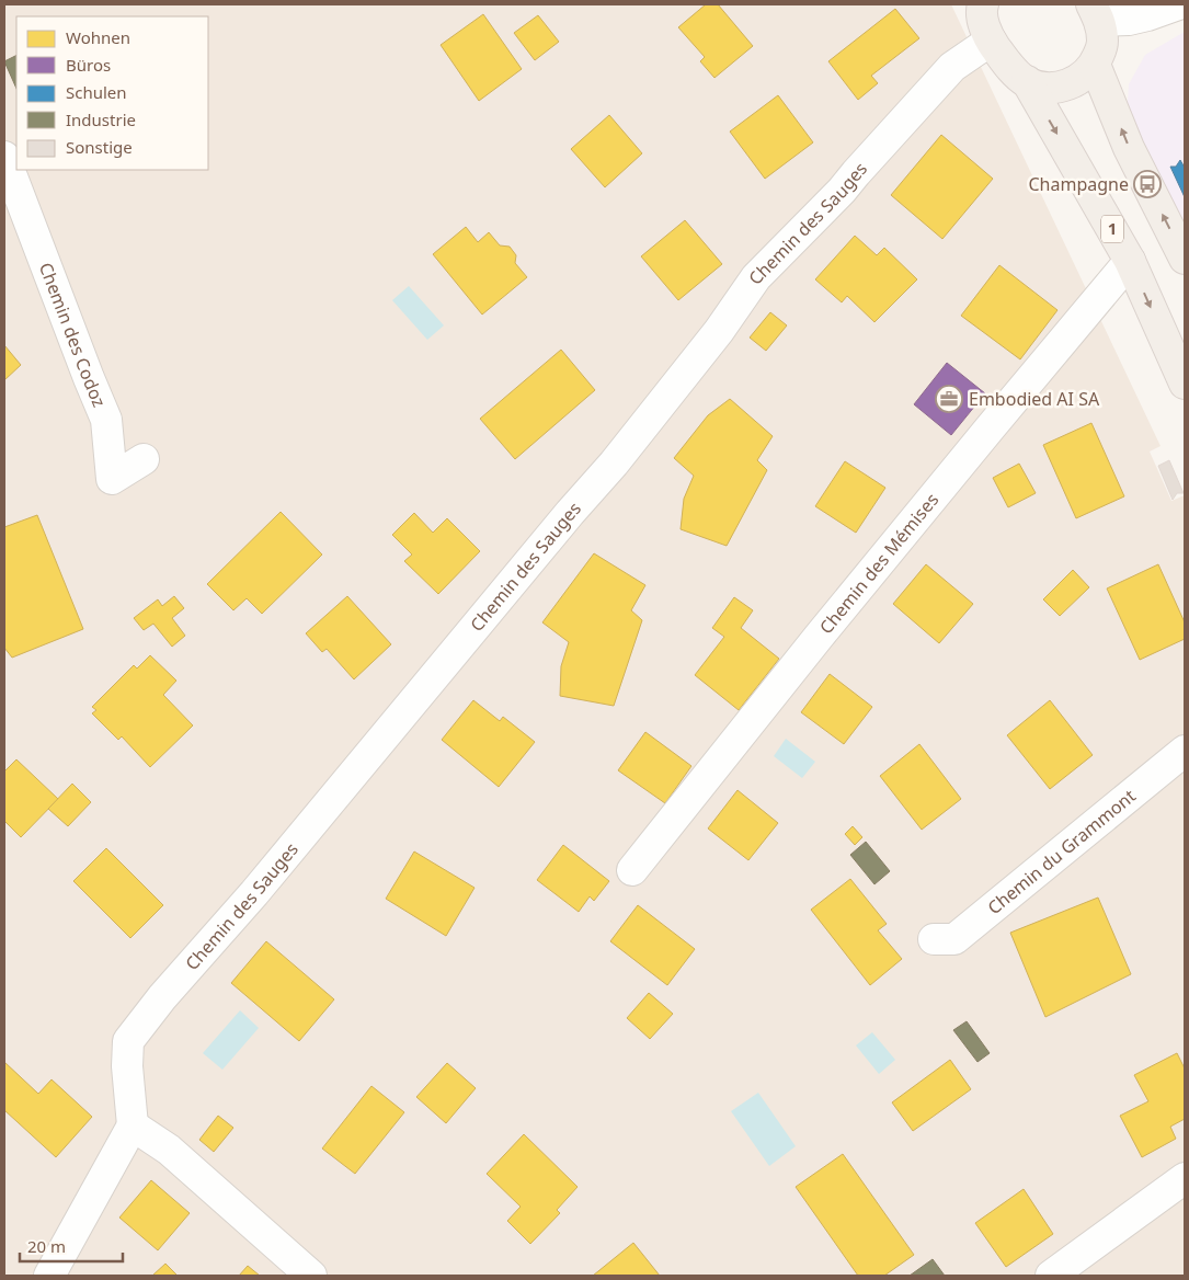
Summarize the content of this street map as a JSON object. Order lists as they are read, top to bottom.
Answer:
{
  "streets": {
    "main road": ["1"],
    "street": [
      "Chemin des Sauges",
      "Chemin des Codoz",
      "Chemin des Mémises",
      "Chemin du Grammont"
    ]
  },
  "crossings": [
    ["1", "Chemin des Mémises"]
  ],
  "places": {
    "bus stop": ["Champagne"],
    "office": ["Embodied AI SA"]
  },
  "legend": [
    "Wohnen",
    "Büros",
    "Schulen",
    "Industrie",
    "Sonstige"
  ],
  "scale_bar": "20 m"
}
